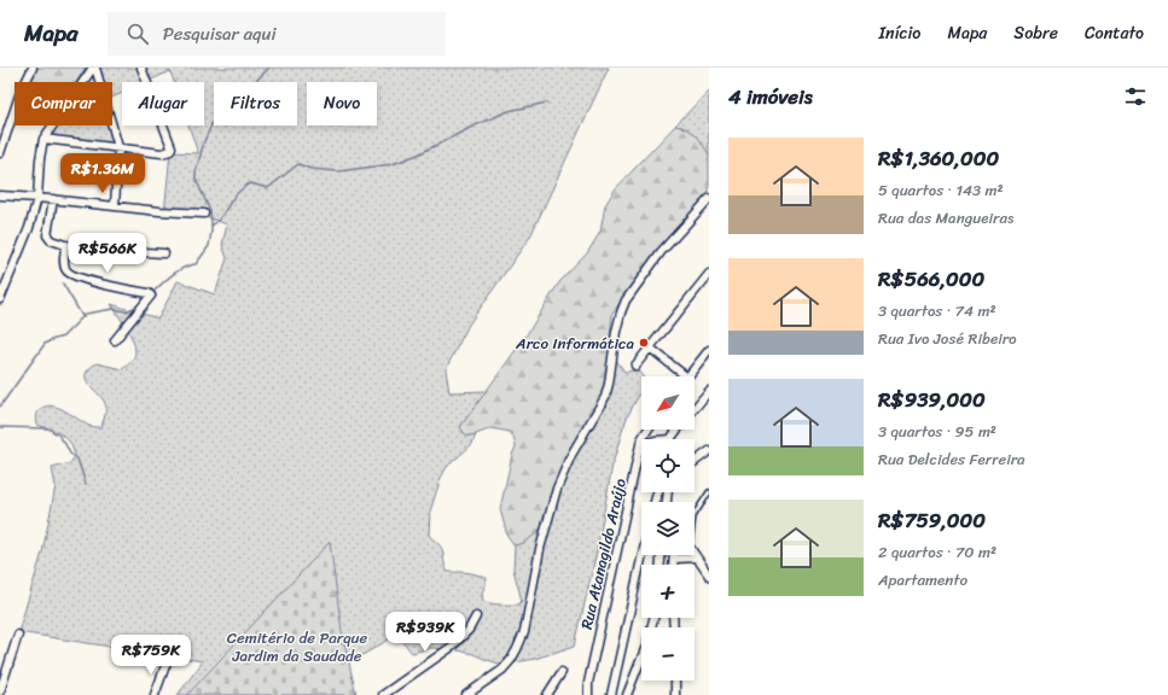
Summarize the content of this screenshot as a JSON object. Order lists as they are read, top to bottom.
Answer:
{
  "streets": {
    "street": ["Rua Atanagildo Araújo"]
  },
  "parks": ["Cemitério de Parque Jardim da Saudade"],
  "places": ["Arco Informática"],
  "north": "bottom left",
  "page": {
    "header": "Mapa",
    "search": "Pesquisar aqui",
    "nav": [
      "Início",
      "Mapa",
      "Sobre",
      "Contato"
    ],
    "heading": "4 imóveis",
    "chip": [
      "Comprar",
      "Alugar",
      "Filtros",
      "Novo"
    ],
    "list": [
      {
        "name": "R$1,360,000",
        "note": "5 quartos · 143 m² · Rua das Mangueiras"
      },
      {
        "name": "R$566,000",
        "note": "3 quartos · 74 m² · Rua Ivo José Ribeiro"
      },
      {
        "name": "R$939,000",
        "note": "3 quartos · 95 m² · Rua Delcides Ferreira"
      },
      {
        "name": "R$759,000",
        "note": "2 quartos · 70 m² · Apartamento"
      }
    ],
    "price": [
      "R$1.36M",
      "R$566K",
      "R$939K",
      "R$759K"
    ],
    "map_buttons": ["+", "−"]
  }
}
